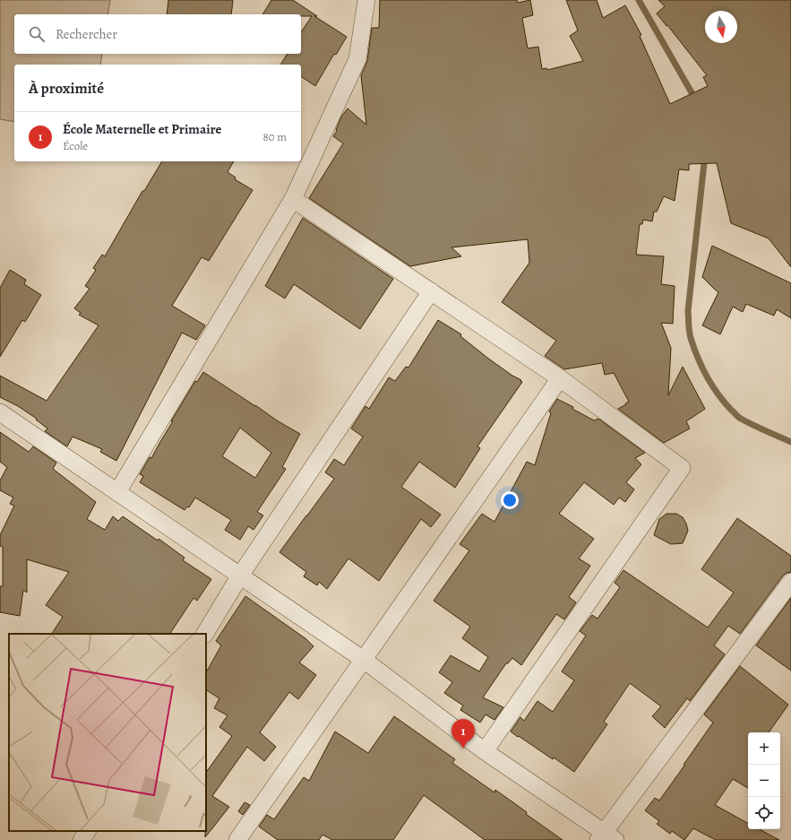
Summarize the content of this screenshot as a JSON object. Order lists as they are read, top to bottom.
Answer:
{
  "north": "bottom",
  "page": {
    "search": "Rechercher",
    "heading": "À proximité",
    "list": [
      {
        "mark": "1",
        "name": "École Maternelle et Primaire",
        "note": "École",
        "value": "80 m"
      }
    ],
    "pins": "1",
    "map_buttons": ["+", "−"]
  }
}
